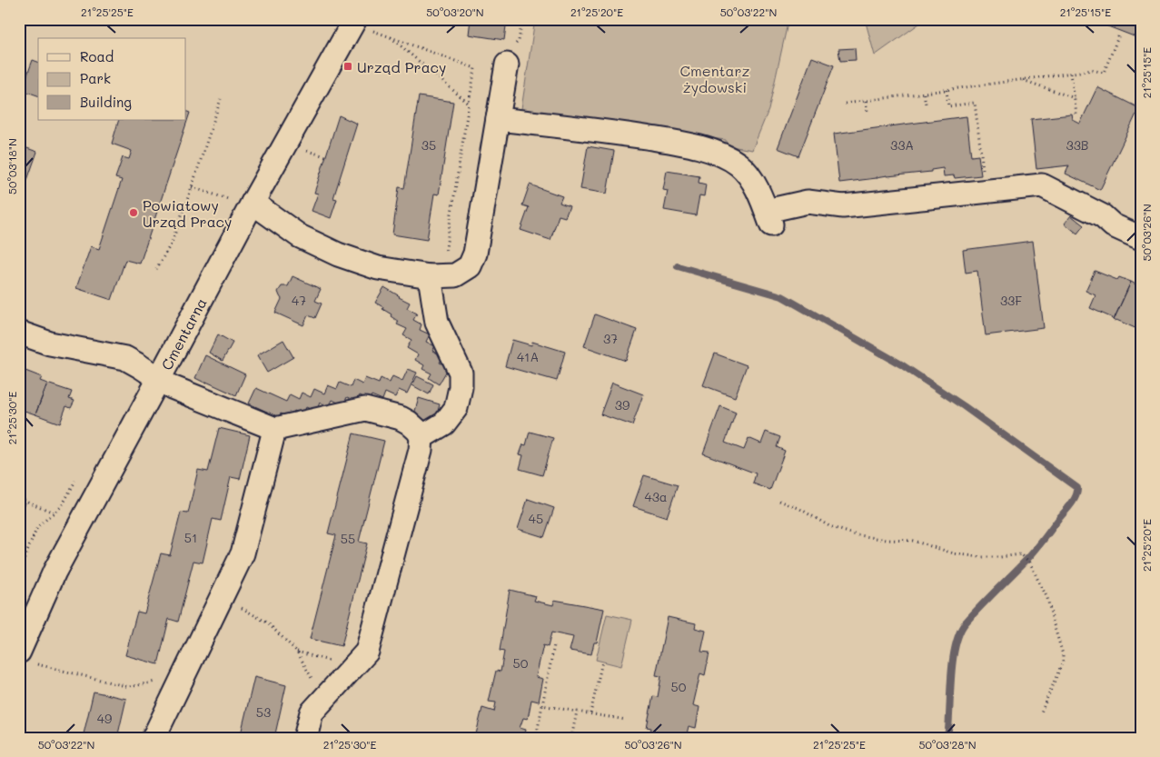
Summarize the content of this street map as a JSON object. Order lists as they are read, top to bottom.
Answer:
{
  "streets": {
    "street": ["Cmentarna"]
  },
  "parks": ["Cmentarz żydowski"],
  "places": {
    "transit": ["Urząd Pracy"],
    "other": ["Powiatowy Urząd Pracy"]
  },
  "house_numbers": [
    "35",
    "33A",
    "33B",
    "47",
    "33F",
    "37",
    "41A",
    "39",
    "43a",
    "45",
    "51",
    "55",
    "50",
    "50",
    "53",
    "49"
  ],
  "legend": ["Road", "Park", "Building"],
  "coordinates": [
    "21°25'25\"E",
    "50°03'20\"N",
    "21°25'20\"E",
    "50°03'22\"N",
    "21°25'15\"E",
    "50°03'18\"N",
    "50°03'26\"N",
    "21°25'30\"E",
    "50°03'28\"N"
  ]
}
